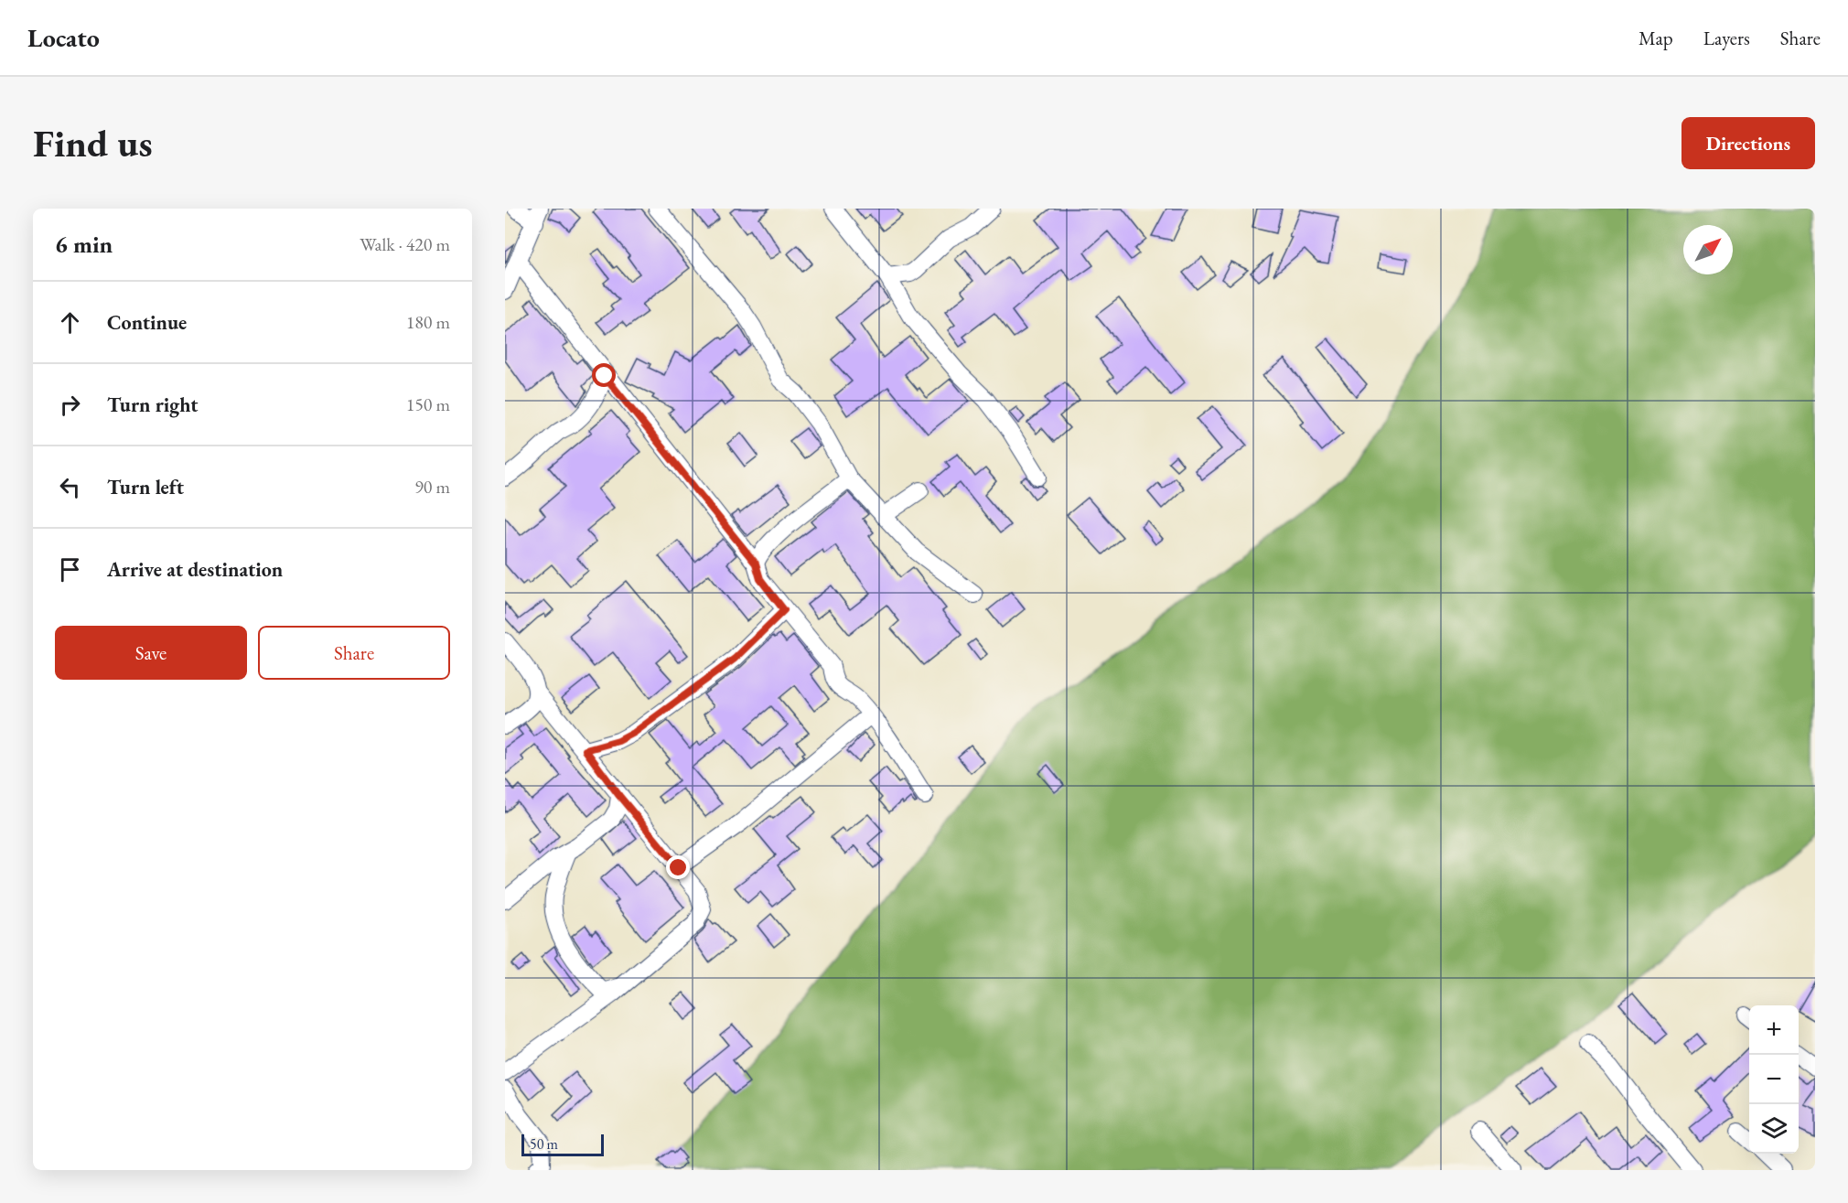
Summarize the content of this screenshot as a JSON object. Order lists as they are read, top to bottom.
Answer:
{
  "scale_bar": "50 m",
  "north": "top right",
  "page": {
    "header": "Locato",
    "nav": ["Map", "Layers", "Share"],
    "buttons": [
      "Directions",
      ["Save", "Share"]
    ],
    "title": "Find us",
    "heading": ["6 min", "Walk · 420 m"],
    "list": [
      ["Continue", "180 m"],
      ["Turn right", "150 m"],
      ["Turn left", "90 m"],
      "Arrive at destination"
    ],
    "map_buttons": ["+", "−"],
    "scale": "50 m"
  }
}
